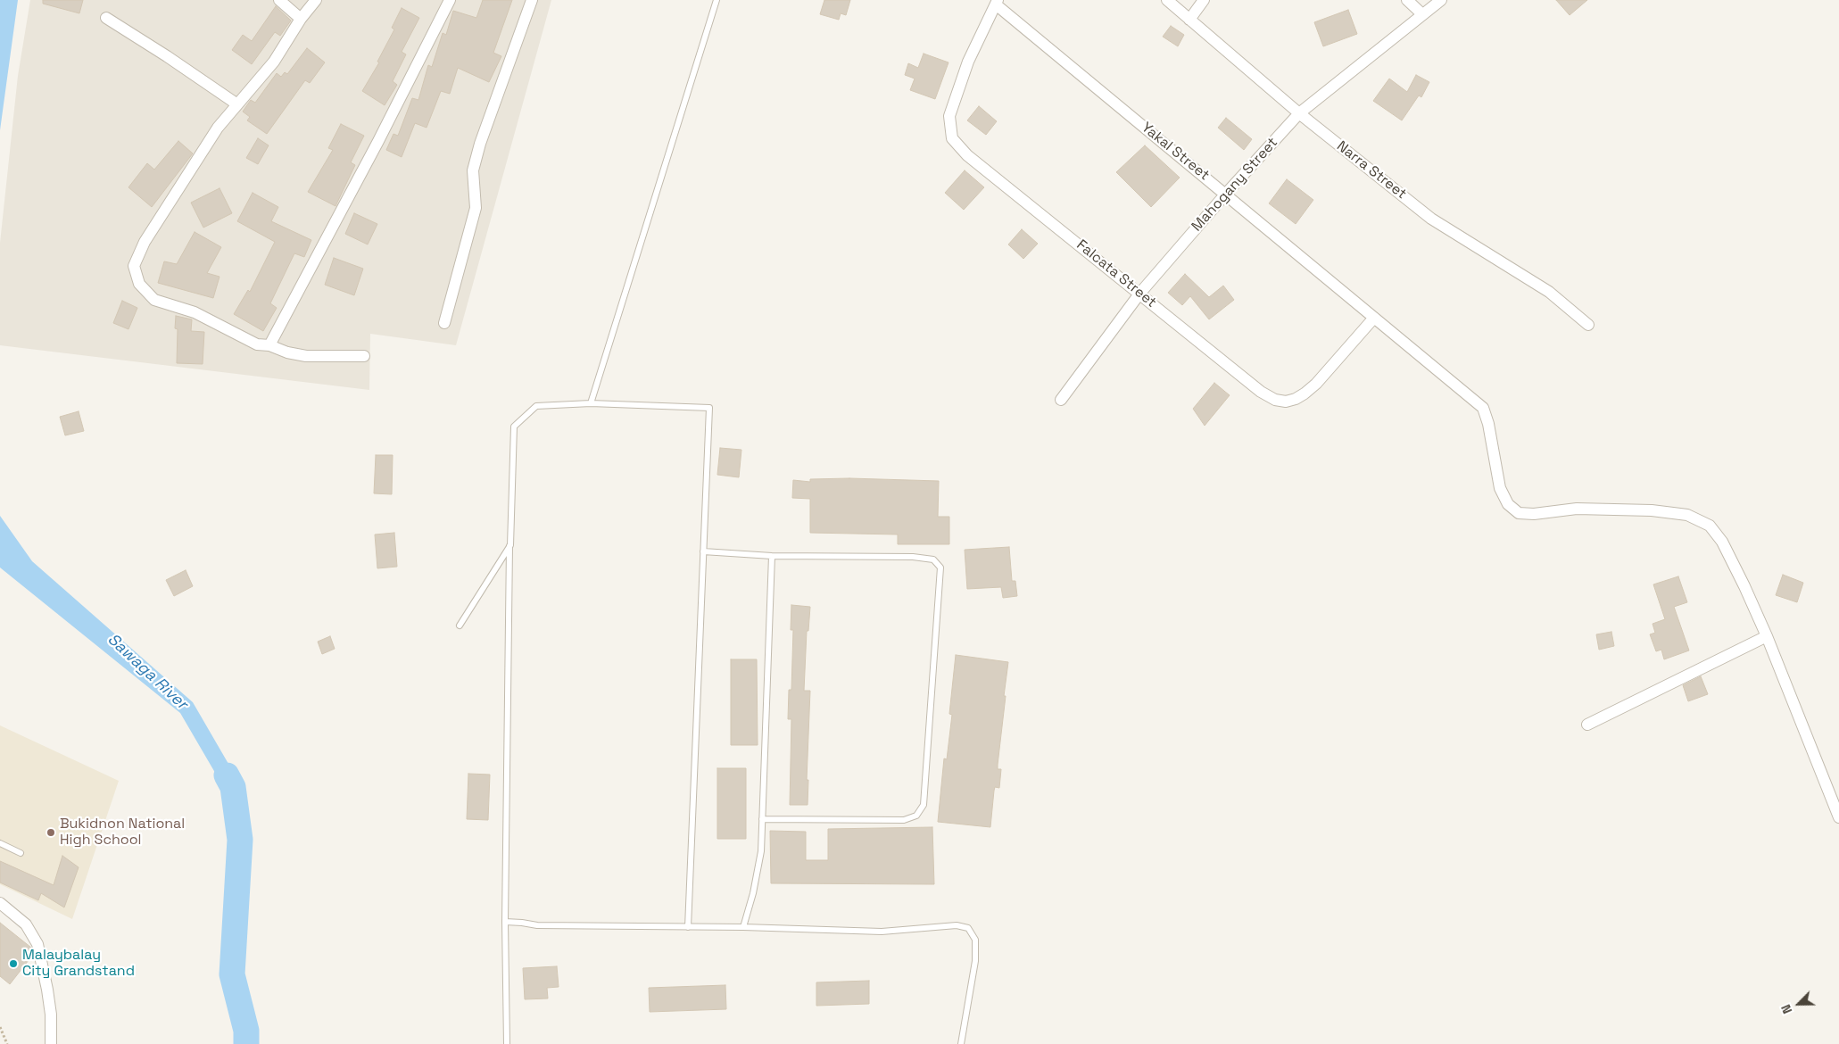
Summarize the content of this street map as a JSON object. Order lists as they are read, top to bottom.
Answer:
{
  "streets": {
    "street": [
      "Yakal Street",
      "Narra Street",
      "Mahogany Street",
      "Falcata Street"
    ]
  },
  "crossings": [
    ["Yakal Street", "Mahogany Street"],
    ["Yakal Street", "Falcata Street"],
    ["Narra Street", "Mahogany Street"],
    ["Mahogany Street", "Falcata Street"]
  ],
  "water": ["Sawaga River"],
  "places": ["Bukidnon National High School", "Malaybalay City Grandstand"],
  "north": "bottom left"
}
